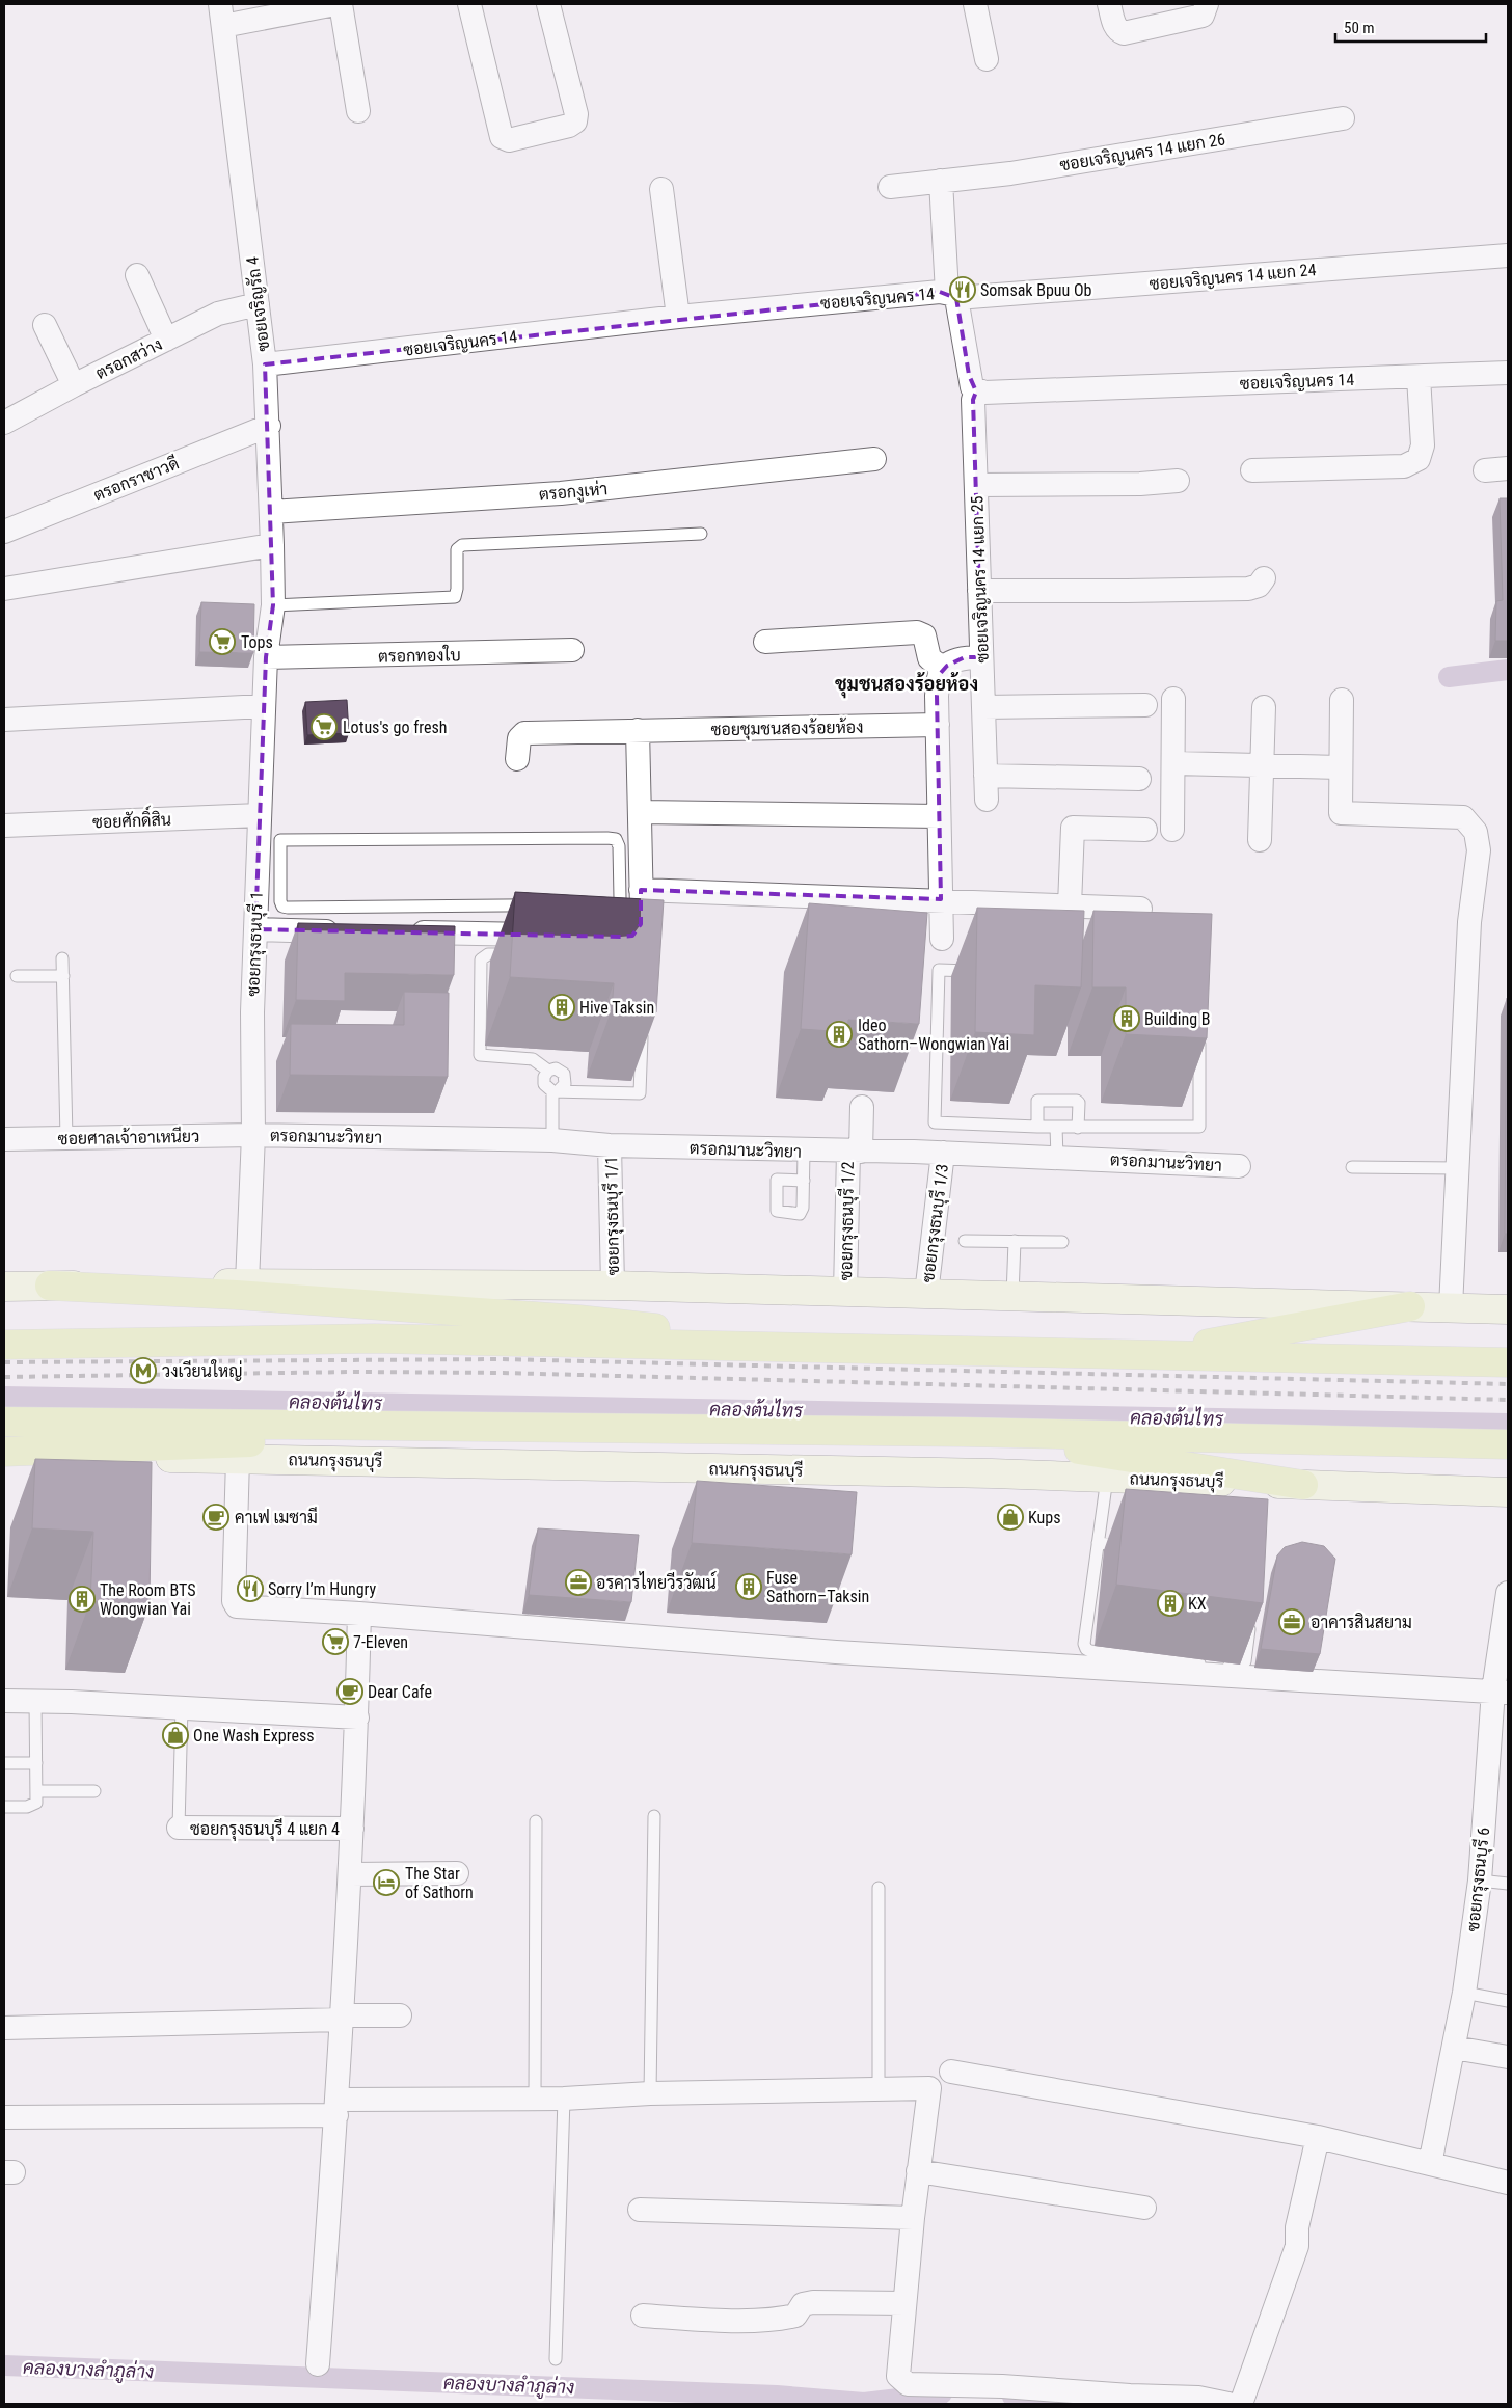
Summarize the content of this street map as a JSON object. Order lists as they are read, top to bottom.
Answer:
{
  "streets": {
    "main road": ["ถนนกรุงธนบุรี"],
    "street": [
      "ซอยเจริญนคร 14 แยก 26",
      "ซอยเจริญนคร 14 แยก 24",
      "ซอยเจริญนคร 14",
      "ซอยเจริญรัถ 4",
      "ตรอกสว่าง",
      "ตรอกราชาวดี",
      "ตรอกงูเห่า",
      "ซอยเจริญนคร 14 แยก 25",
      "ตรอกทองใบ",
      "ซอยชุมชนสองร้อยห้อง",
      "ซอยศักดิ์สิน",
      "ซอยกรุงธนบุรี 1",
      "ตรอกมานะวิทยา",
      "ซอยศาลเจ้าอาเหนียว",
      "ซอยกรุงธนบุรี 1/1",
      "ซอยกรุงธนบุรี 1/2",
      "ซอยกรุงธนบุรี 1/3",
      "ซอยกรุงธนบุรี 4 แยก 4",
      "ซอยกรุงธนบุรี 6"
    ]
  },
  "crossings": [
    ["ซอยเจริญนคร 14 แยก 24", "ซอยเจริญนคร 14"],
    ["ซอยเจริญนคร 14", "ซอยเจริญรัถ 4"],
    ["ซอยเจริญนคร 14", "ซอยเจริญนคร 14 แยก 25"],
    ["ซอยเจริญรัถ 4", "ตรอกสว่าง"],
    ["ซอยเจริญรัถ 4", "ตรอกราชาวดี"],
    ["ซอยเจริญรัถ 4", "ตรอกงูเห่า"],
    ["ซอยเจริญรัถ 4", "ซอยกรุงธนบุรี 1"],
    ["ตรอกทองใบ", "ซอยกรุงธนบุรี 1"],
    ["ซอยศักดิ์สิน", "ซอยกรุงธนบุรี 1"],
    ["ซอยกรุงธนบุรี 1", "ตรอกมานะวิทยา"],
    ["ซอยกรุงธนบุรี 1", "ซอยศาลเจ้าอาเหนียว"],
    ["ตรอกมานะวิทยา", "ซอยศาลเจ้าอาเหนียว"],
    ["ตรอกมานะวิทยา", "ซอยกรุงธนบุรี 1/1"],
    ["ตรอกมานะวิทยา", "ซอยกรุงธนบุรี 1/2"],
    ["ตรอกมานะวิทยา", "ซอยกรุงธนบุรี 1/3"]
  ],
  "districts": ["ชุมชนสองร้อยห้อง"],
  "water": ["คลองต้นไทร", "คลองบางลำภูล่าง"],
  "places": {
    "restaurant": ["Somsak Bpuu Ob", "Sorry I’m Hungry"],
    "supermarket": ["Tops", "Lotus's go fresh", "7-Eleven"],
    "building": [
      "Hive Taksin",
      "Building B",
      "Ideo Sathorn–Wongwian Yai",
      "Fuse Sathorn–Taksin",
      "The Room BTS Wongwian Yai",
      "KX"
    ],
    "metro station": ["วงเวียนใหญ่"],
    "cafe": ["คาเฟ เมซามี", "Dear Cafe"],
    "shop": ["Kups", "One Wash Express"],
    "office": ["อรคารไทยวีรวัฒน์", "อาคารสินสยาม"],
    "hotel": ["The Star of Sathorn"]
  },
  "scale_bar": "50 m"
}
